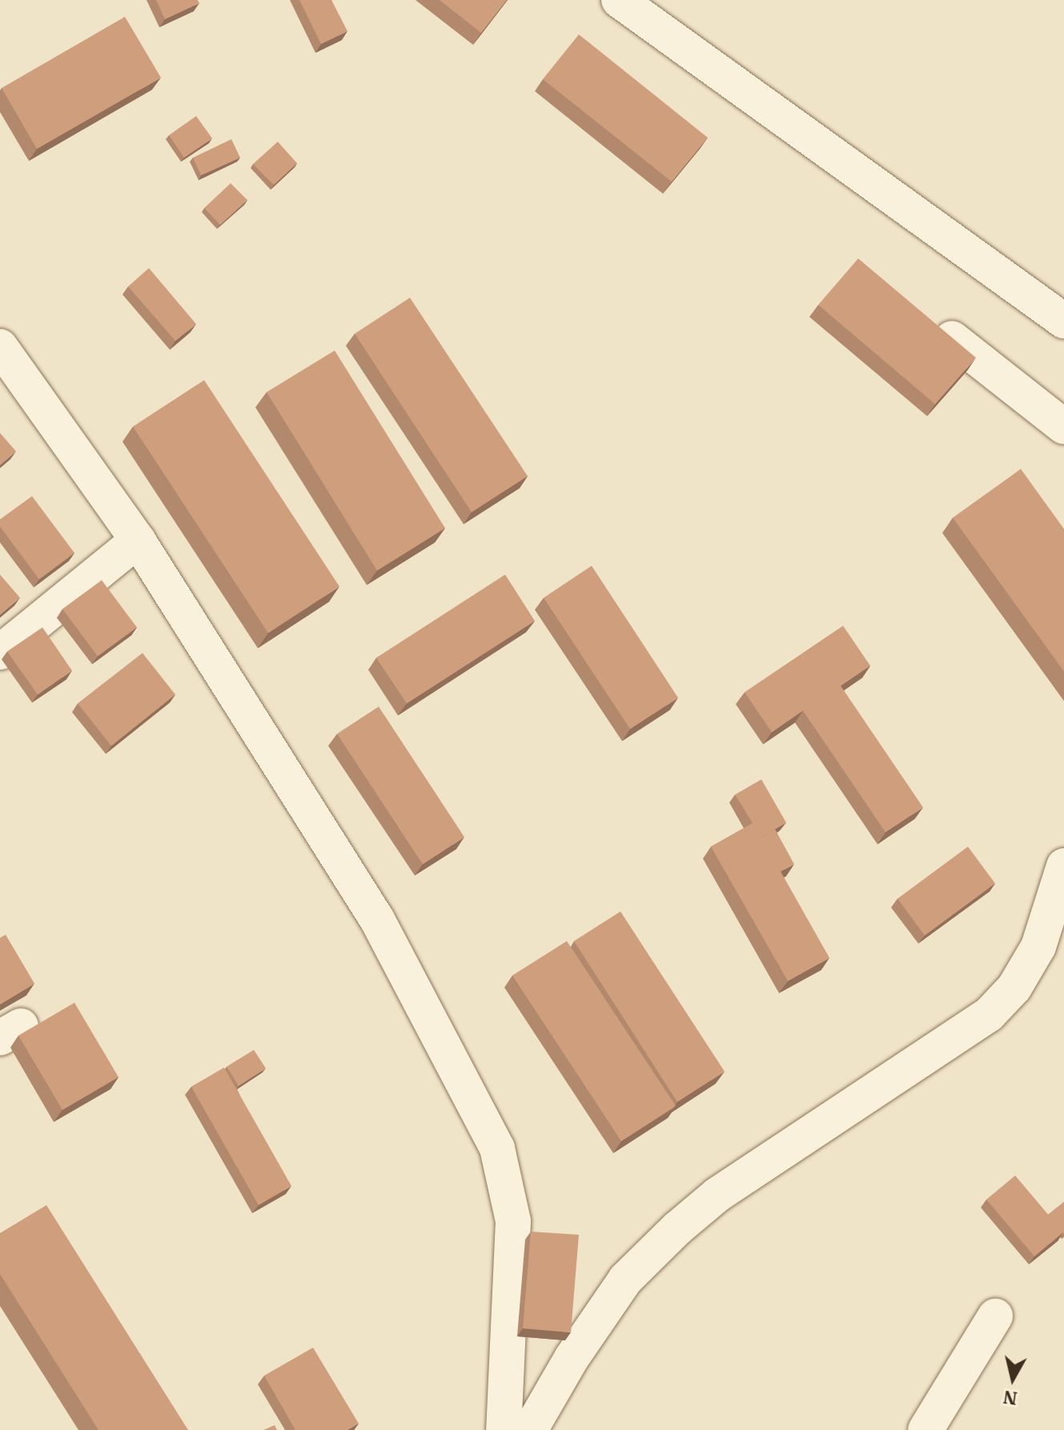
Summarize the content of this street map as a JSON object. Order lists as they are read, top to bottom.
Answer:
{
  "north": "bottom"
}
